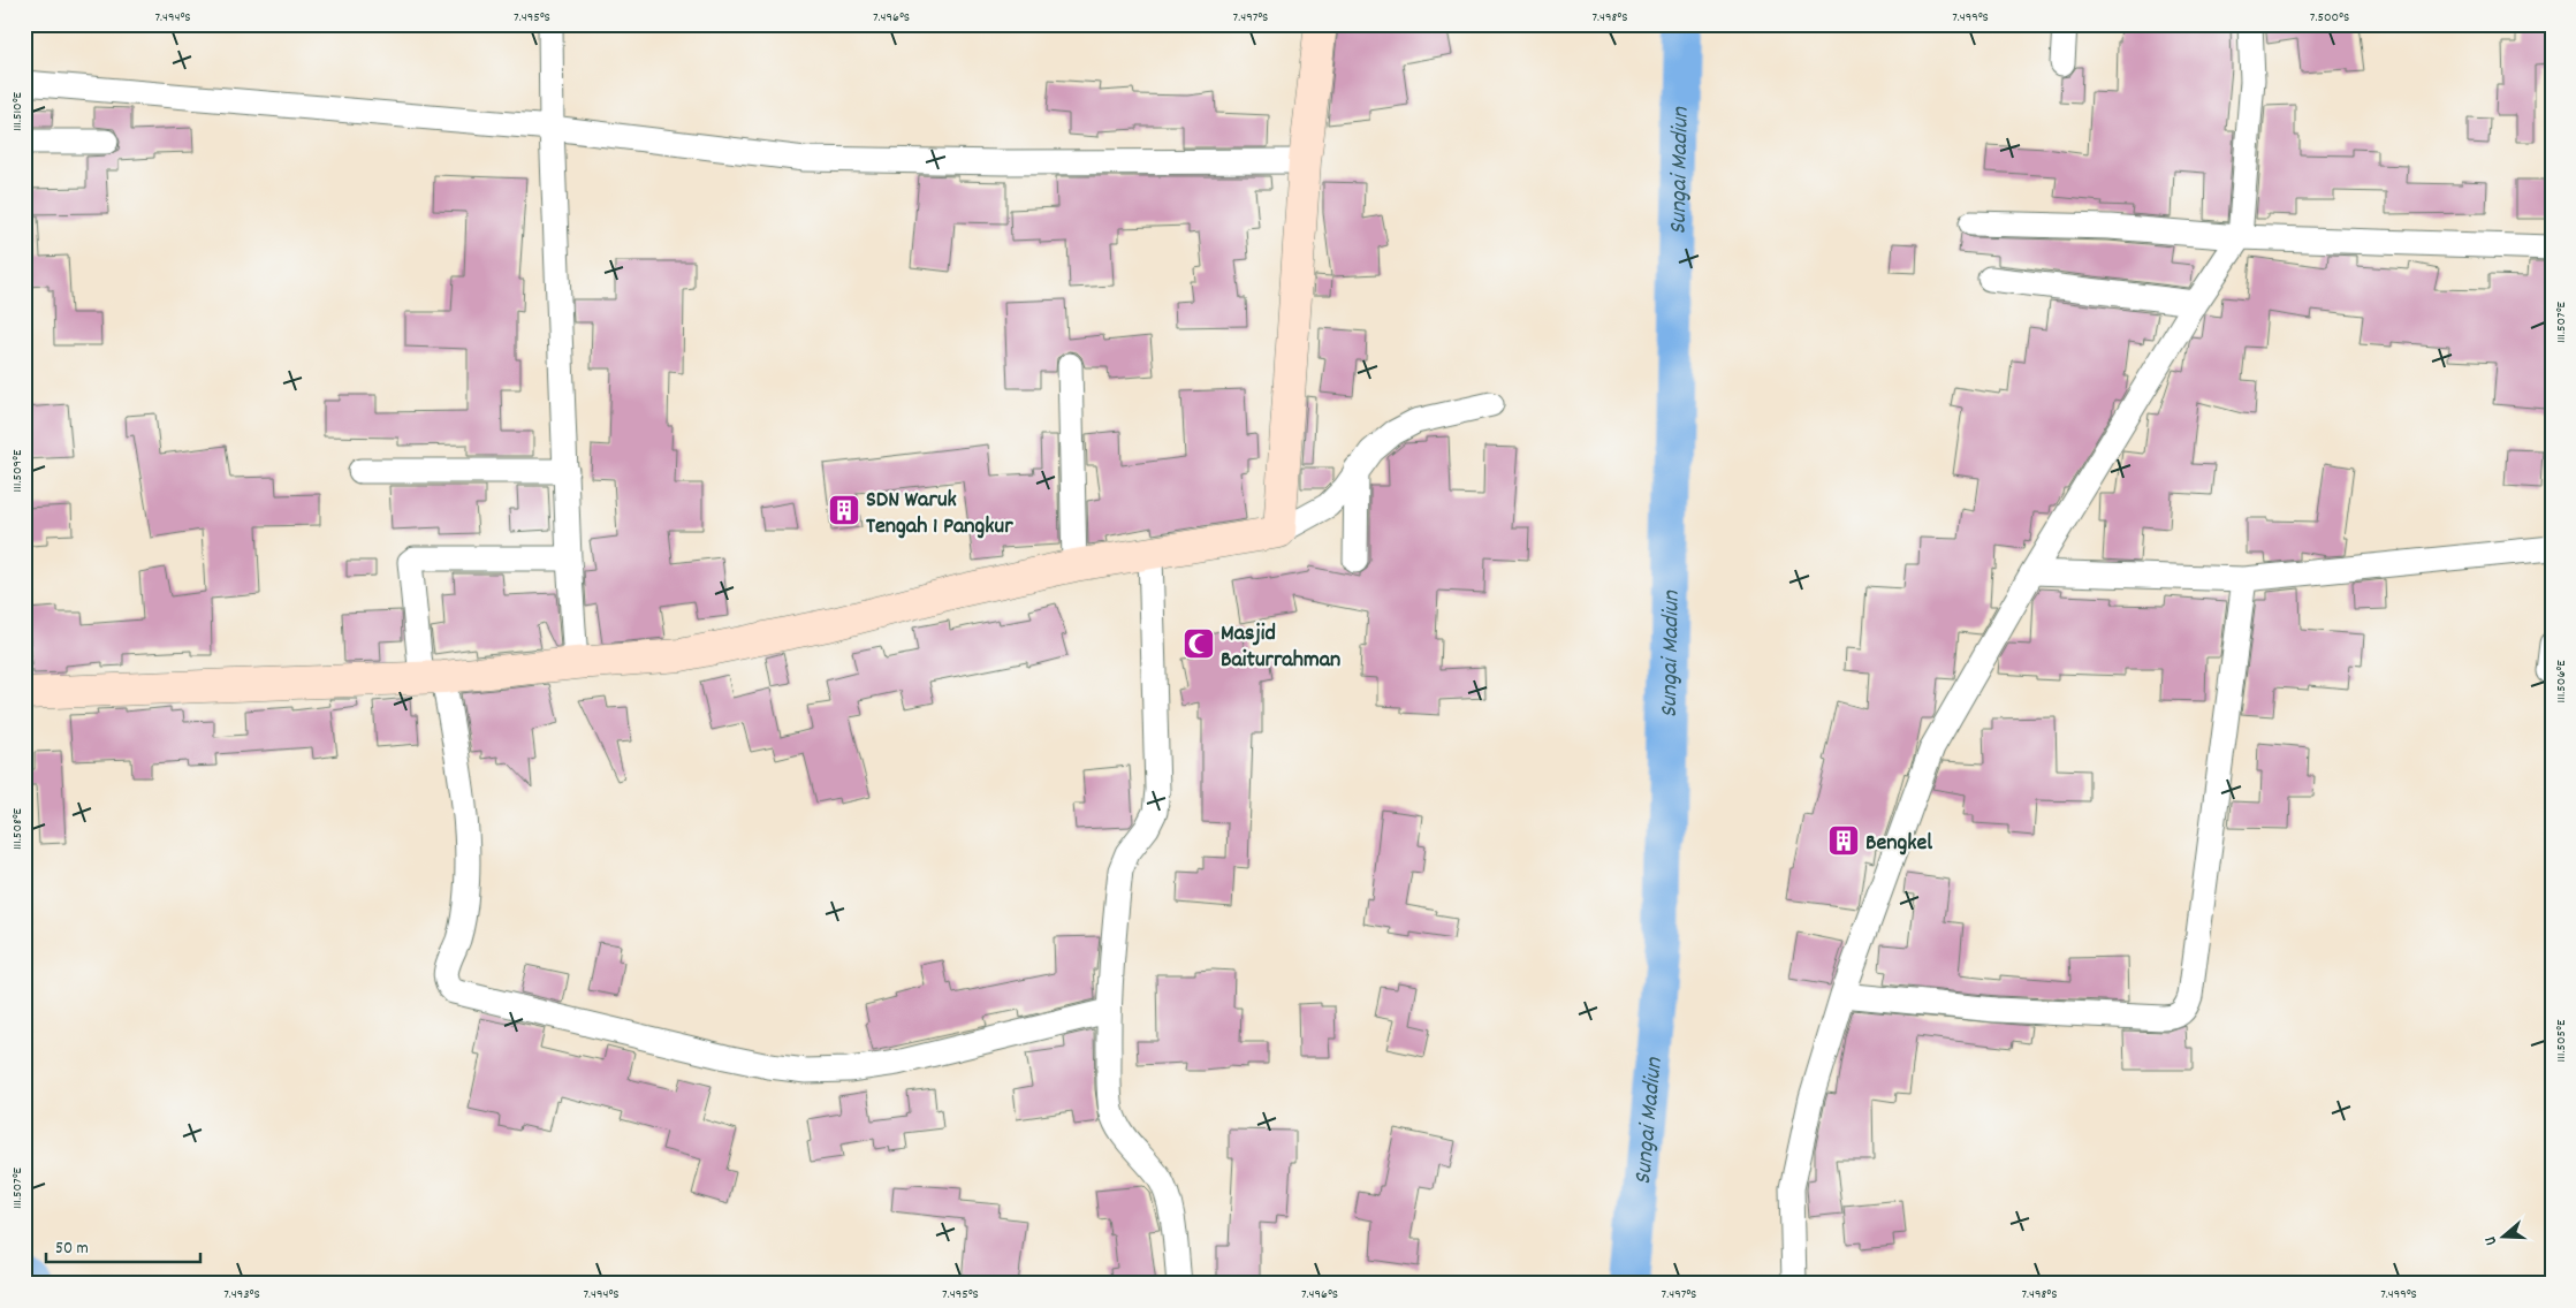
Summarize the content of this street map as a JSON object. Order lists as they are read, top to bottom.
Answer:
{
  "water": ["Sungai Madiun"],
  "places": {
    "building": ["SDN Waruk Tengah 1 Pangkur", "Bengkel"],
    "mosque": ["Masjid Baiturrahman"]
  },
  "scale_bar": "50 m",
  "north": "left",
  "coordinates": [
    "7.494°S",
    "7.495°S",
    "7.496°S",
    "7.497°S",
    "7.498°S",
    "7.499°S",
    "7.500°S",
    "111.510°E",
    "111.507°E",
    "111.509°E",
    "111.506°E",
    "111.508°E",
    "111.505°E",
    "7.493°S"
  ]
}
